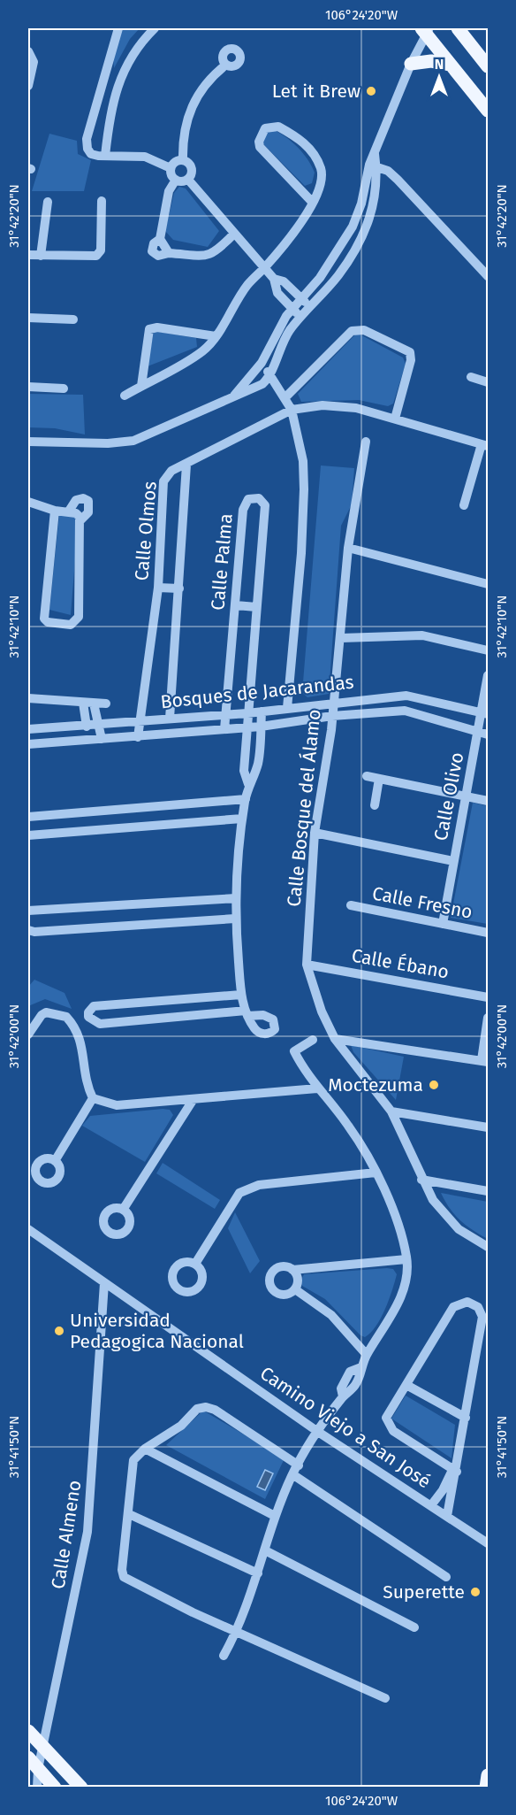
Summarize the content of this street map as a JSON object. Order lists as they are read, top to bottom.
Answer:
{
  "streets": {
    "street": [
      "Calle Olmos",
      "Calle Palma",
      "Bosques de Jacarandas",
      "Calle Olivo",
      "Calle Bosque del Álamo",
      "Calle Fresno",
      "Calle Ébano",
      "Camino Viejo a San José",
      "Calle Almeno"
    ]
  },
  "crossings": [
    ["Calle Olmos", "Bosques de Jacarandas"],
    ["Calle Palma", "Bosques de Jacarandas"],
    ["Bosques de Jacarandas", "Calle Olivo"],
    ["Bosques de Jacarandas", "Calle Bosque del Álamo"],
    ["Calle Olivo", "Calle Fresno"],
    ["Calle Bosque del Álamo", "Calle Ébano"],
    ["Camino Viejo a San José", "Calle Almeno"]
  ],
  "places": [
    "Let it Brew",
    "Moctezuma",
    "Universidad Pedagogica Nacional",
    "Superette"
  ],
  "north": "top",
  "coordinates": [
    "106°24'20\"W",
    "31°42'20\"N",
    "31°42'10\"N",
    "31°42'00\"N",
    "31°41'50\"N"
  ]
}
